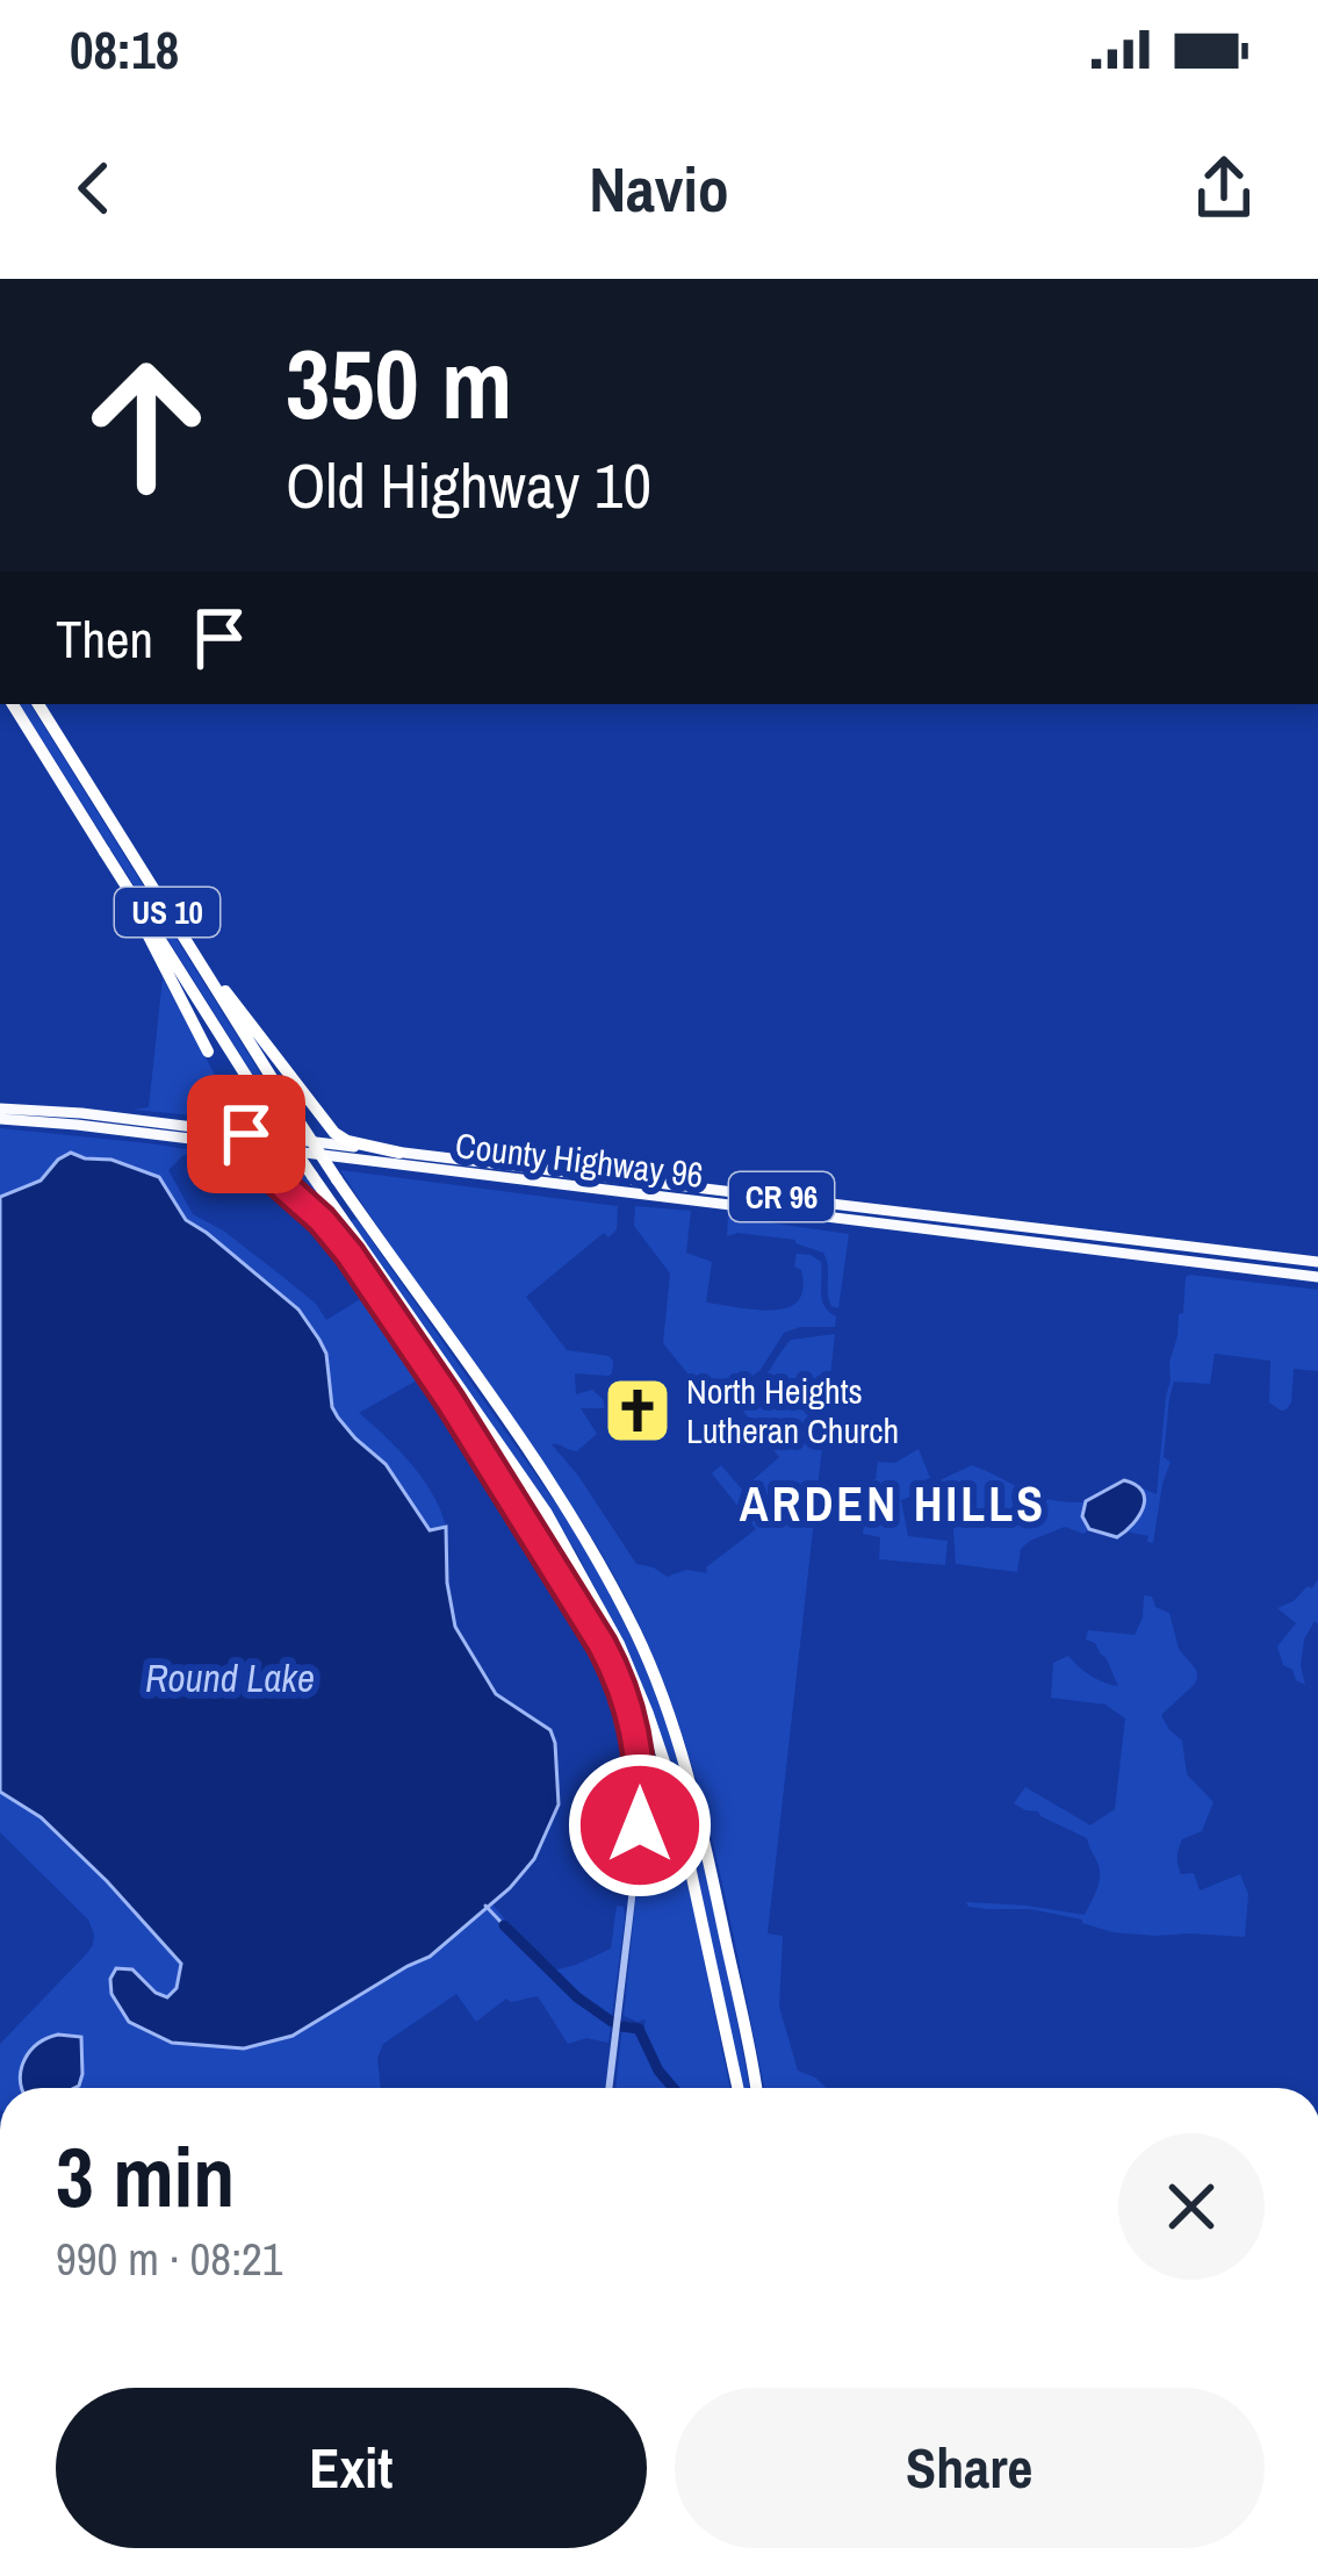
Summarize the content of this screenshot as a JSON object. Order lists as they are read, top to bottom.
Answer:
{
  "streets": {
    "highway": ["US 10"],
    "main road": ["County Highway 96", "CR 96"]
  },
  "districts": ["ARDEN HILLS"],
  "water": ["Round Lake"],
  "places": {
    "church": ["North Heights Lutheran Church"]
  },
  "page": {
    "status": "08:18",
    "header": "Navio",
    "turn": ["350 m", "Old Highway 10"],
    "then": "Then",
    "heading": ["3 min", "990 m · 08:21"],
    "buttons": ["Exit", "Share"]
  }
}
